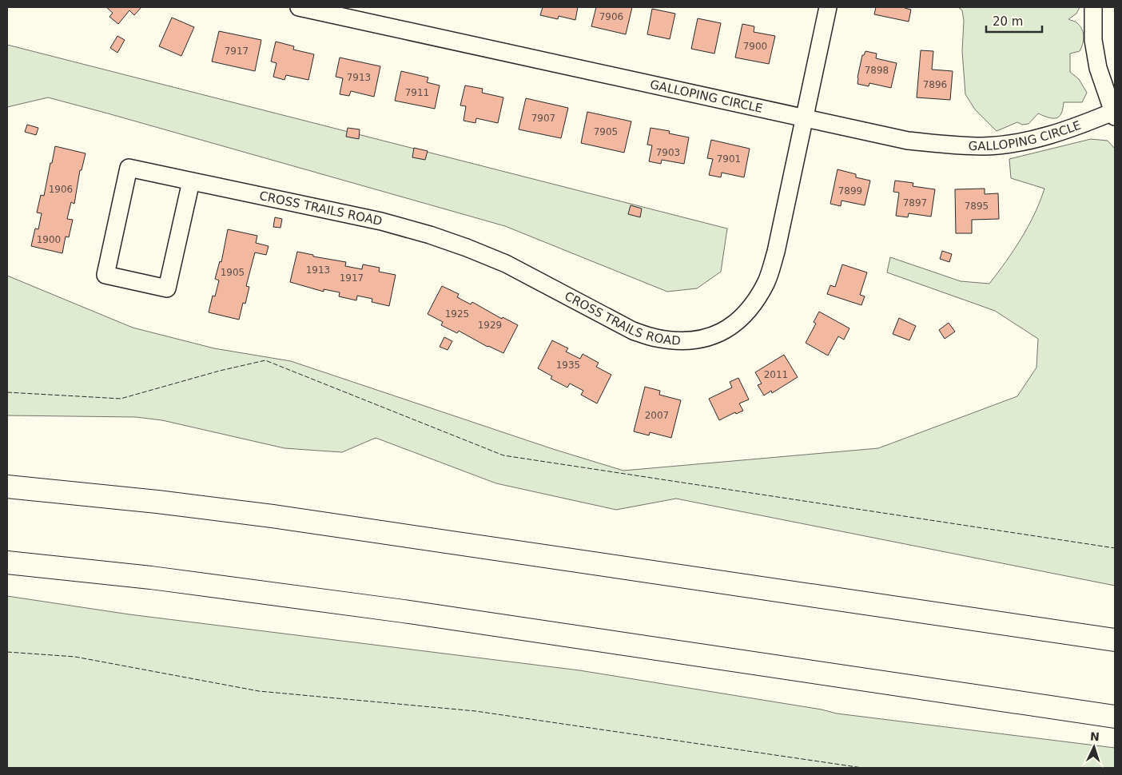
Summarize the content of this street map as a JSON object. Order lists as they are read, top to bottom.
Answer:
{
  "streets": {
    "street": ["GALLOPING CIRCLE", "CROSS TRAILS ROAD"]
  },
  "crossings": [
    ["GALLOPING CIRCLE", "CROSS TRAILS ROAD"]
  ],
  "house_numbers": [
    "7906",
    "7900",
    "7917",
    "7898",
    "7913",
    "7896",
    "7911",
    "7907",
    "7905",
    "7903",
    "7901",
    "1906",
    "7899",
    "7897",
    "7895",
    "1900",
    "1913",
    "1905",
    "1917",
    "1925",
    "1929",
    "1935",
    "2011",
    "2007"
  ],
  "scale_bar": "20 m",
  "north": "top"
}
